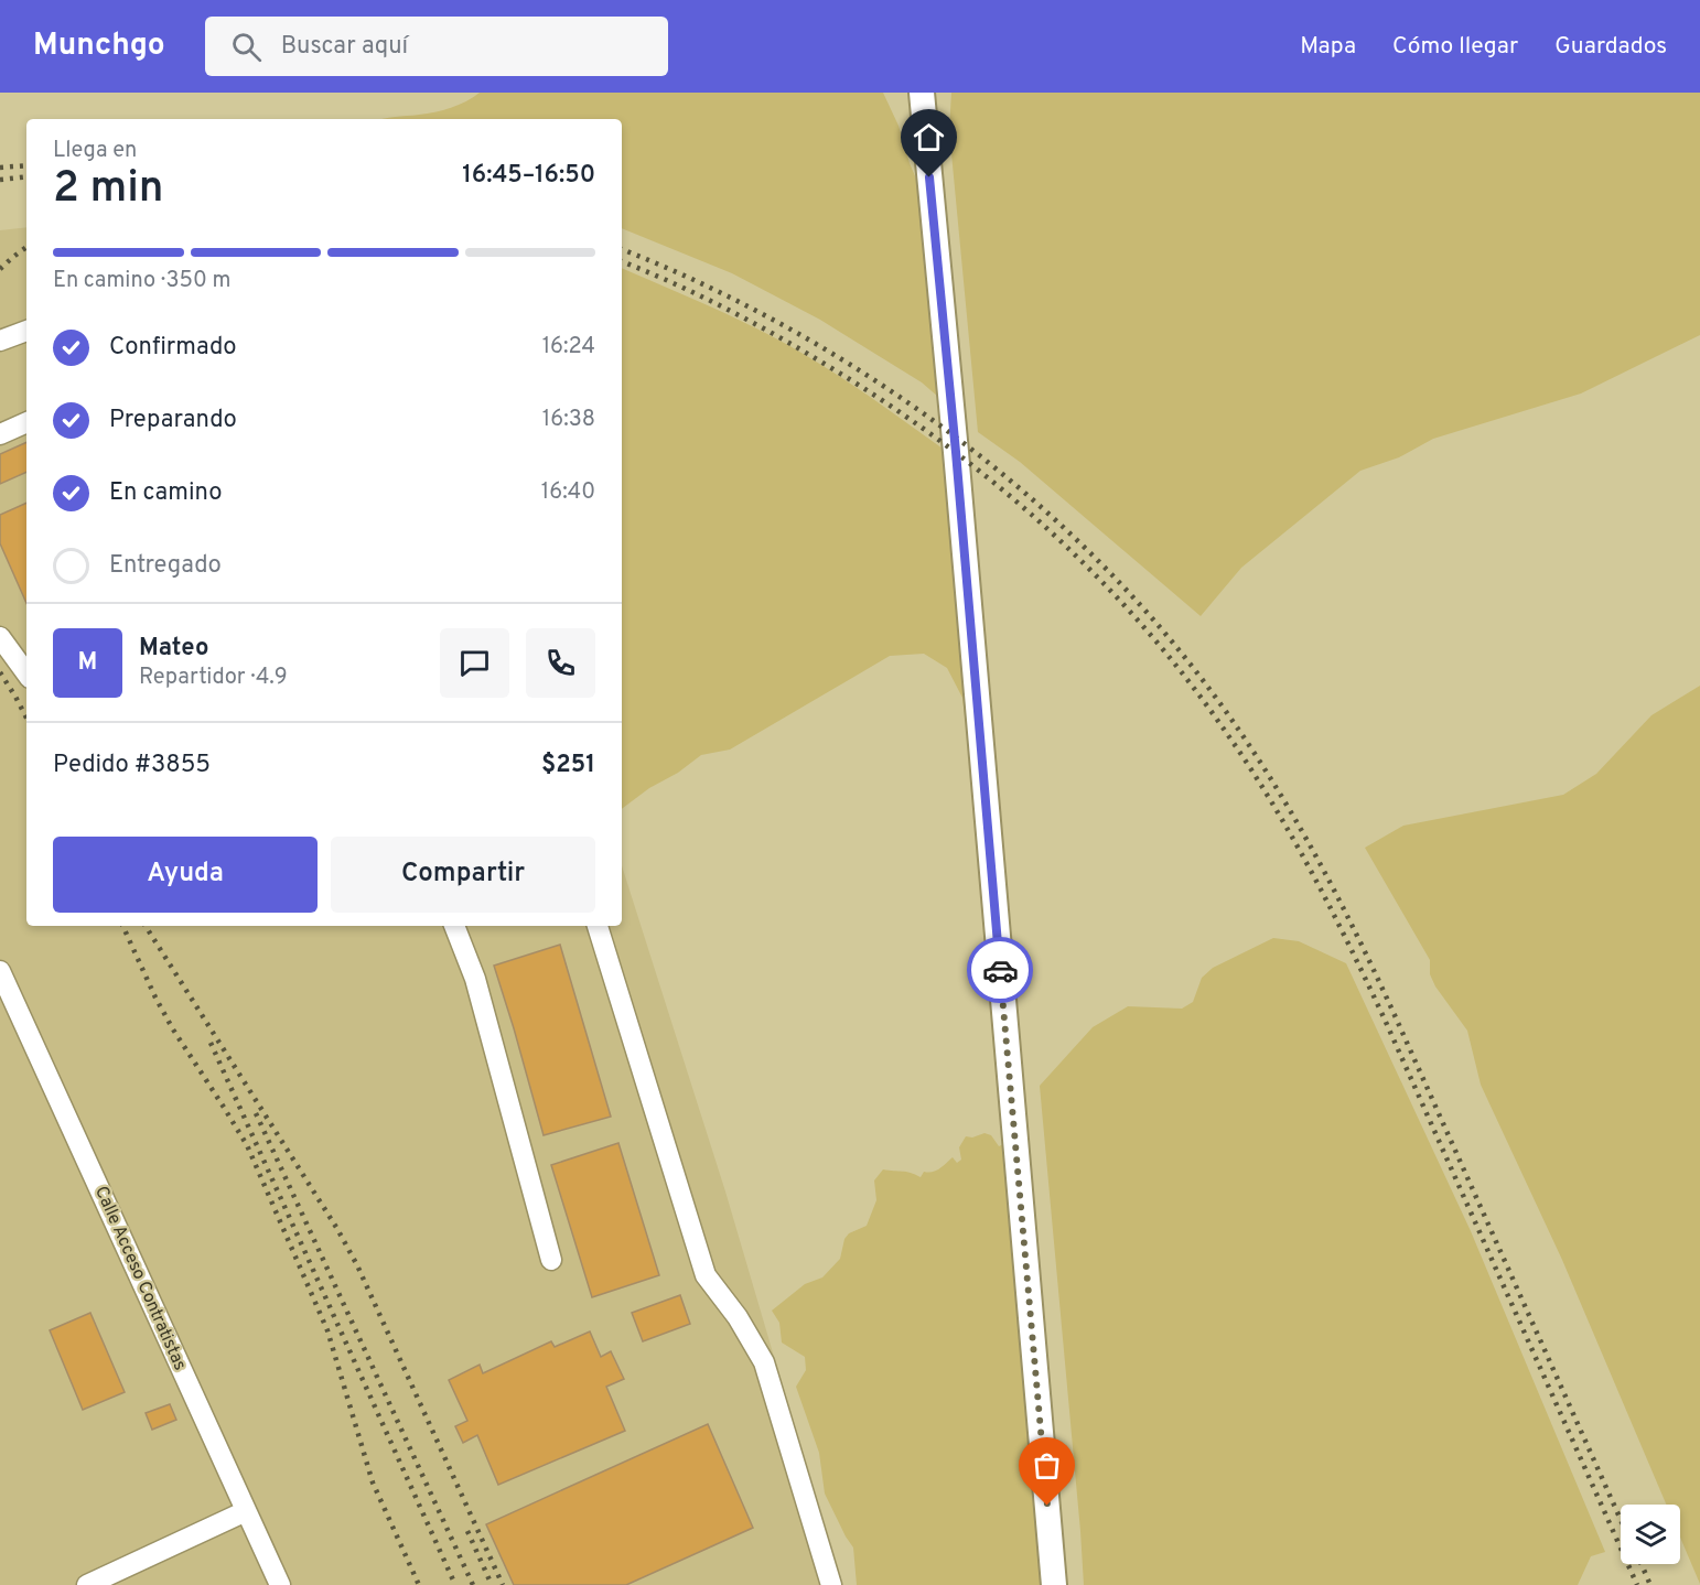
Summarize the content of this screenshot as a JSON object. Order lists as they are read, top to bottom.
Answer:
{
  "streets": {
    "street": ["Calle Acceso Contratistas"]
  },
  "page": {
    "header": "Munchgo",
    "search": "Buscar aquí",
    "nav": ["Mapa", "Cómo llegar", "Guardados"],
    "heading": ["2 min", "Llega en", "16:45–16:50"],
    "panel": [
      "Mateo",
      "Repartidor · 4.9",
      "Pedido #3855",
      "$251"
    ],
    "bar": "En camino · 350 m",
    "list": [
      ["Confirmado", "16:24"],
      ["Preparando", "16:38"],
      ["En camino", "16:40"],
      "Entregado"
    ],
    "round": "M",
    "buttons": ["Ayuda", "Compartir"]
  }
}
